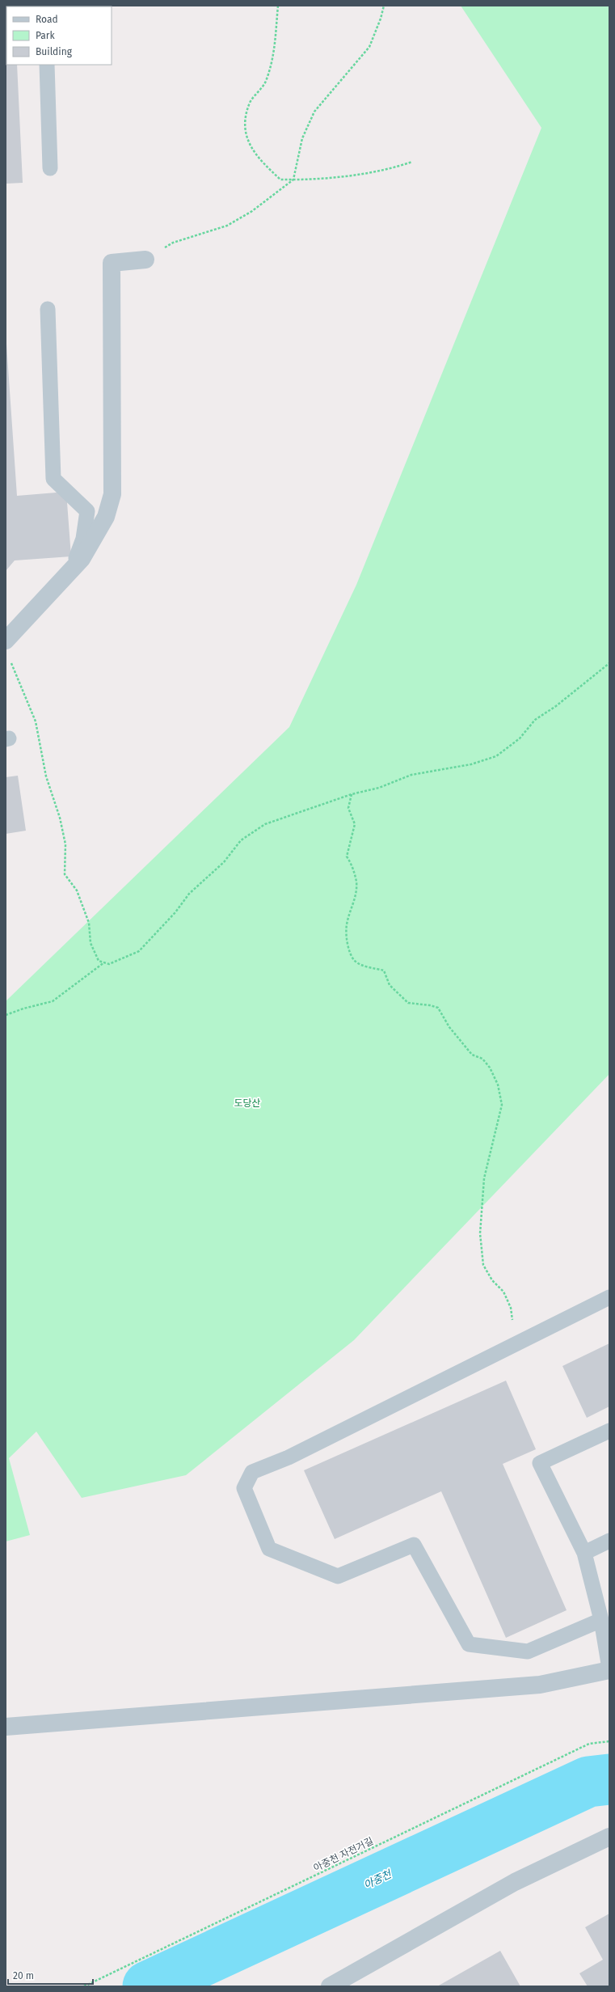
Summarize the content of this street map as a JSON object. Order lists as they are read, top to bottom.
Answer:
{
  "streets": {
    "path": ["아중천 자전거길"]
  },
  "water": ["아중천"],
  "parks": ["도당산"],
  "legend": ["Road", "Park", "Building"],
  "scale_bar": "20 m"
}
